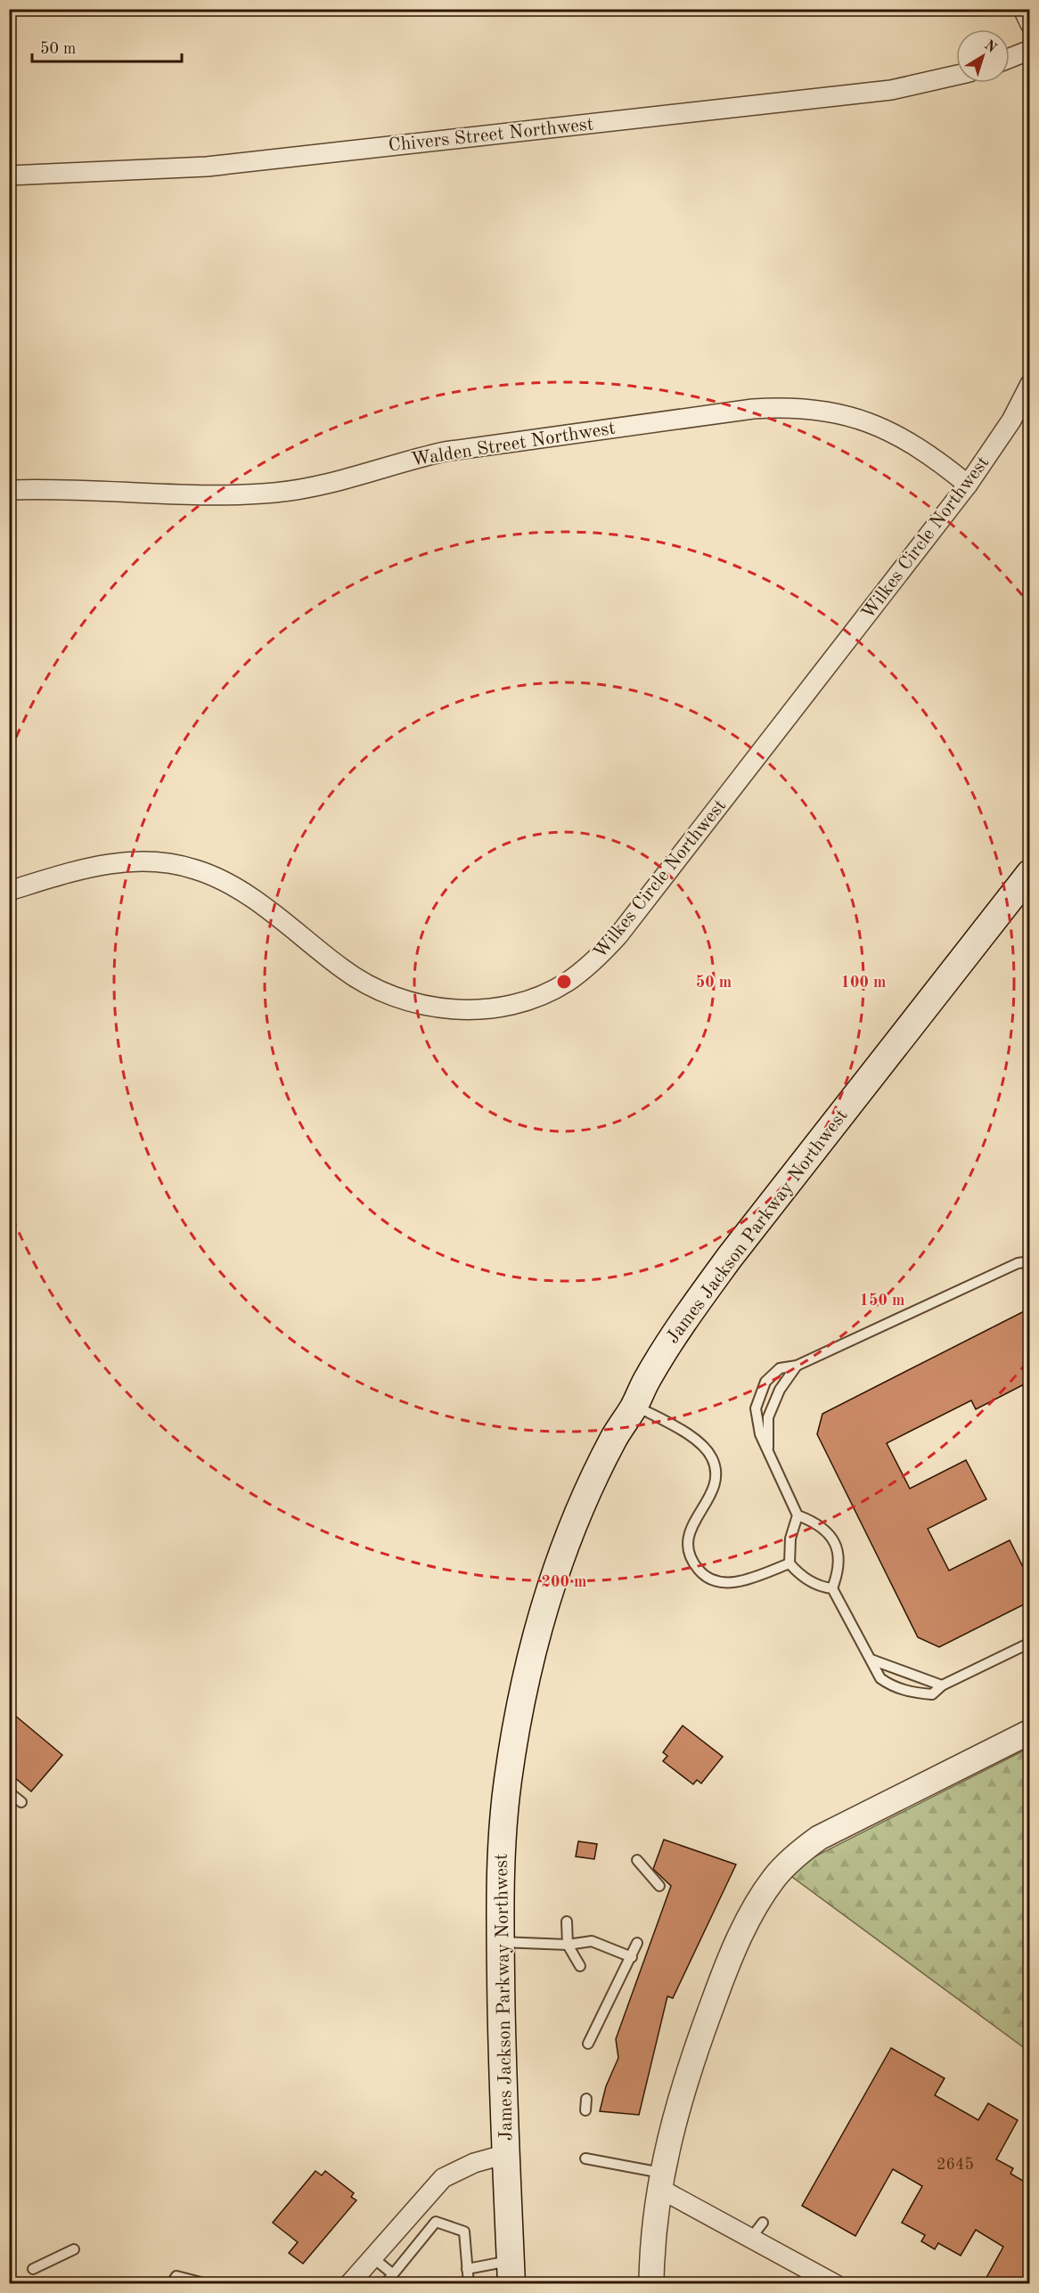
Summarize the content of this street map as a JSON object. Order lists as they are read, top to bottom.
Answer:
{
  "streets": {
    "main road": ["James Jackson Parkway Northwest"],
    "street": ["Chivers Street Northwest", "Walden Street Northwest", "Wilkes Circle Northwest"]
  },
  "crossings": [
    ["Walden Street Northwest", "Wilkes Circle Northwest"]
  ],
  "house_numbers": ["2645"],
  "scale_bar": "50 m",
  "north": "top right",
  "rings": [
    "50 m",
    "100 m",
    "150 m",
    "200 m"
  ]
}
